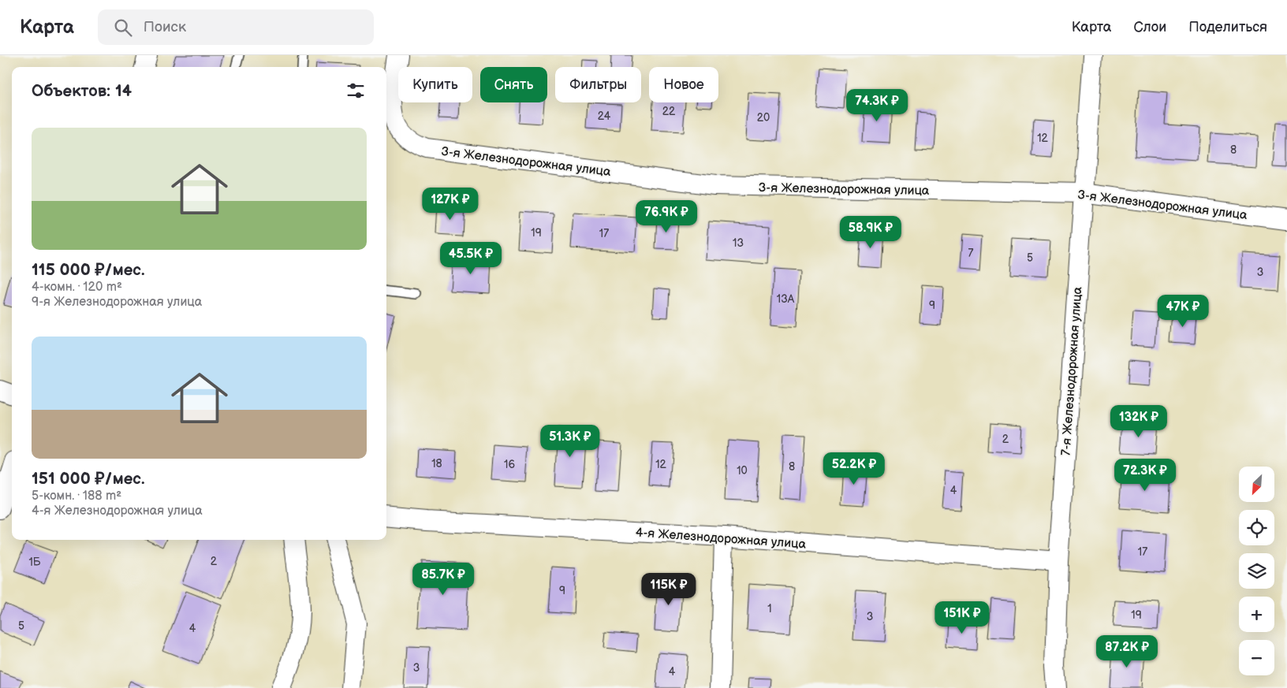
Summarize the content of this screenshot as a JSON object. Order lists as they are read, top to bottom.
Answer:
{
  "streets": {
    "street": ["3-я Железнодорожная улица", "7-я Железнодорожная улица", "4-я Железнодорожная улица"]
  },
  "crossings": [
    ["3-я Железнодорожная улица", "7-я Железнодорожная улица"],
    ["7-я Железнодорожная улица", "4-я Железнодорожная улица"]
  ],
  "house_numbers": [
    "22",
    "24",
    "20",
    "12",
    "8",
    "19",
    "17",
    "13",
    "7",
    "5",
    "3",
    "13А",
    "9",
    "2",
    "18",
    "16",
    "12",
    "8",
    "10",
    "4",
    "17",
    "2",
    "1Б",
    "9",
    "1",
    "19",
    "3",
    "5",
    "4",
    "3",
    "4"
  ],
  "north": "bottom left",
  "page": {
    "header": "Карта",
    "search": "Поиск",
    "nav": ["Карта", "Слои", "Поделиться"],
    "chip": [
      "Купить",
      "Снять",
      "Фильтры",
      "Новое"
    ],
    "heading": "Объектов: 14",
    "price": [
      "74.3K ₽",
      "127K ₽",
      "76.9K ₽",
      "58.9K ₽",
      "45.5K ₽",
      "47K ₽",
      "132K ₽",
      "51.3K ₽",
      "52.2K ₽",
      "72.3K ₽",
      "85.7K ₽",
      "115K ₽",
      "151K ₽",
      "87.2K ₽"
    ],
    "list": [
      {
        "name": "115 000 ₽/мес.",
        "note": "4-комн. · 120 m² · 9-я Железнодорожная улица"
      },
      {
        "name": "151 000 ₽/мес.",
        "note": "5-комн. · 188 m² · 4-я Железнодорожная улица"
      }
    ],
    "map_buttons": ["+", "−"]
  }
}
